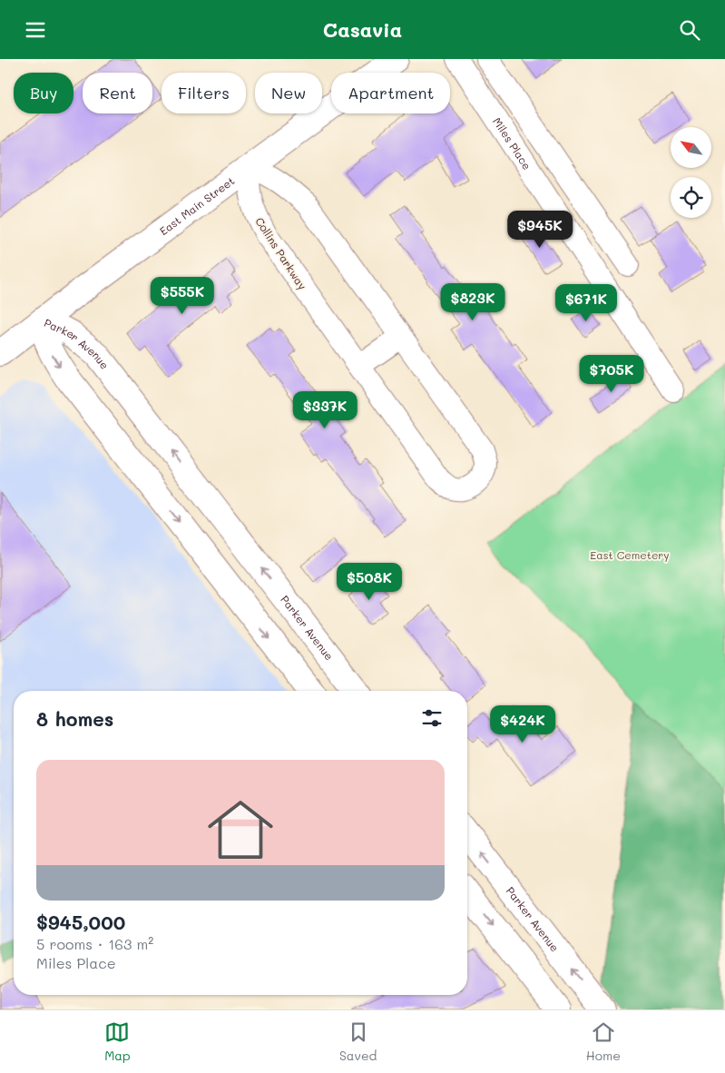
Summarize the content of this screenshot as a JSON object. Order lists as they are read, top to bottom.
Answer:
{
  "streets": {
    "street": [
      "Miles Place",
      "East Main Street",
      "Collins Parkway",
      "Parker Avenue"
    ]
  },
  "crossings": [
    ["East Main Street", "Collins Parkway"],
    ["East Main Street", "Parker Avenue"]
  ],
  "parks": ["East Cemetery"],
  "north": "top left",
  "page": {
    "header": "Casavia",
    "chip": [
      "Buy",
      "Rent",
      "Filters",
      "New",
      "Apartment"
    ],
    "price": [
      "$945K",
      "$555K",
      "$823K",
      "$671K",
      "$705K",
      "$337K",
      "$508K",
      "$424K"
    ],
    "heading": "8 homes",
    "list": [
      {
        "name": "$945,000",
        "note": "5 rooms · 163 m² · Miles Place"
      }
    ],
    "tabs": ["Map", "Saved", "Home"]
  }
}
